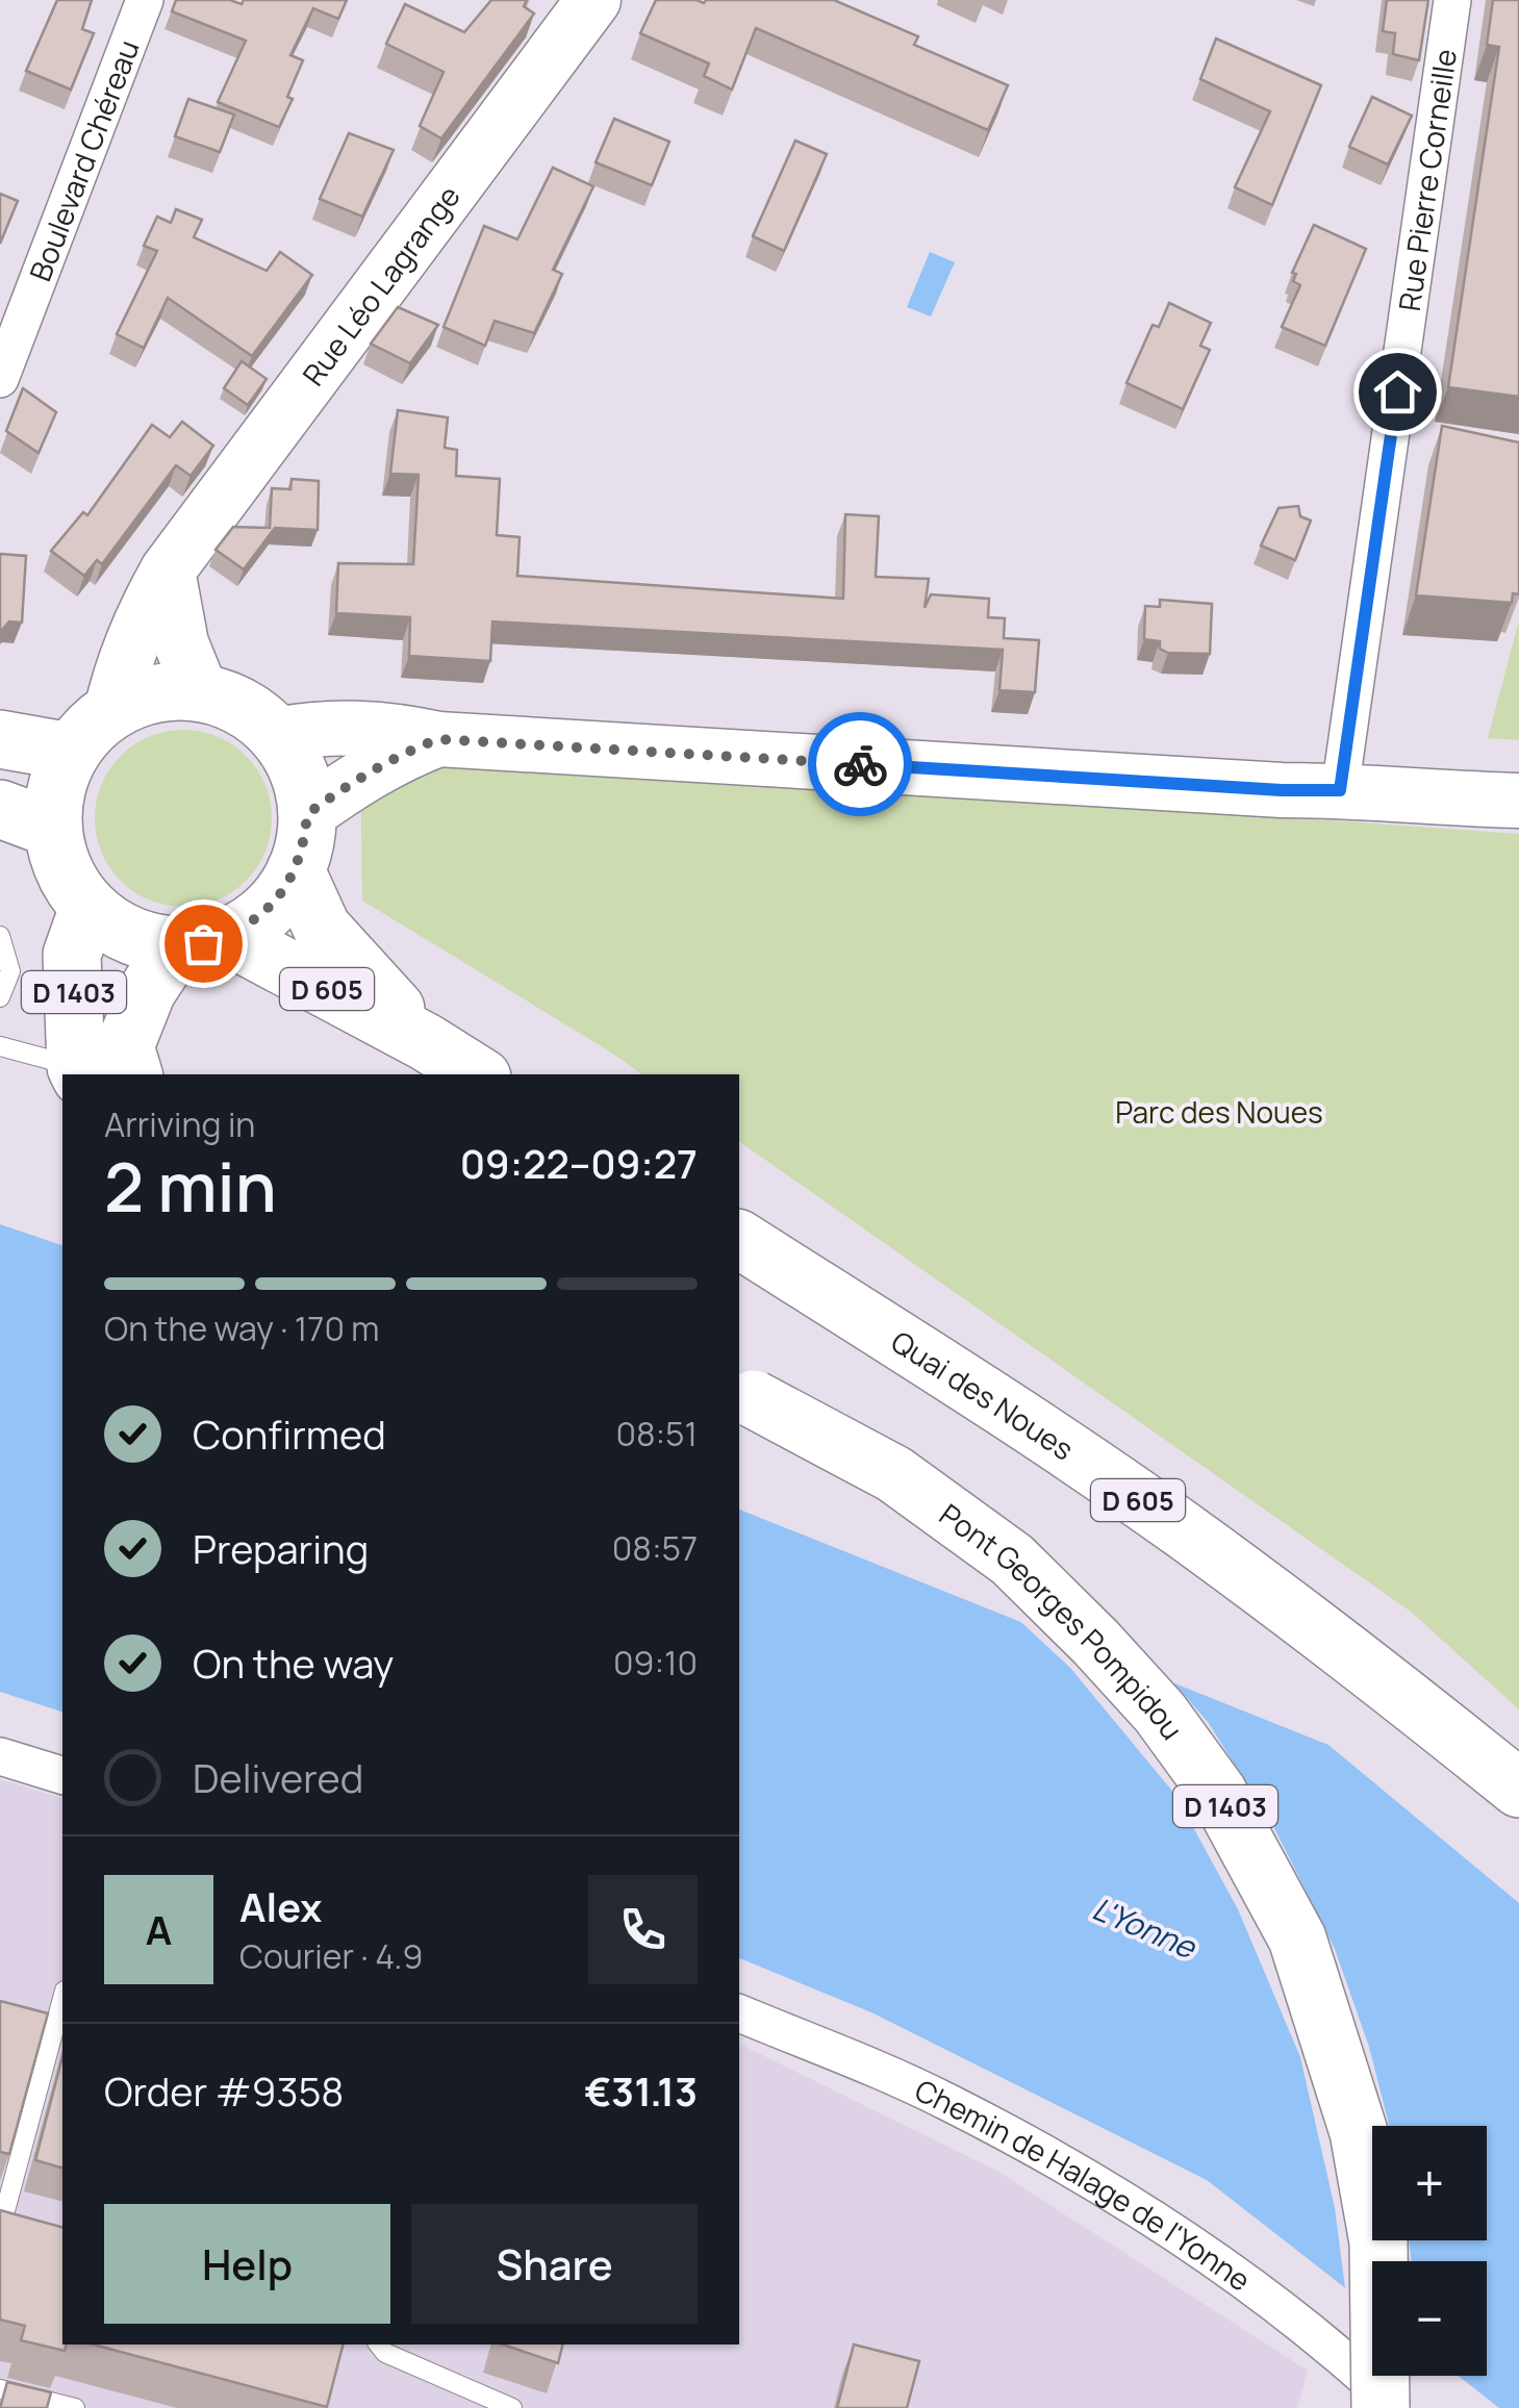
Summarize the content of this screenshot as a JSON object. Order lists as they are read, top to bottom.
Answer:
{
  "streets": {
    "main road": [
      "Rue Léo Lagrange",
      "D 605",
      "D 1403",
      "Quai des Noues",
      "Pont Georges Pompidou"
    ],
    "street": ["Boulevard Chéreau", "Rue Pierre Corneille", "Chemin de Halage de l'Yonne"]
  },
  "crossings": [
    ["Rue Léo Lagrange", "D 605"],
    ["Rue Léo Lagrange", "D 1403"],
    ["D 605", "D 1403"]
  ],
  "water": ["L'Yonne"],
  "parks": ["Parc des Noues"],
  "page": {
    "heading": ["2 min", "Arriving in", "09:22–09:27"],
    "panel": [
      "Alex",
      "Courier · 4.9",
      "Order #9358",
      "€31.13"
    ],
    "bar": "On the way · 170 m",
    "list": [
      ["Confirmed", "08:51"],
      ["Preparing", "08:57"],
      ["On the way", "09:10"],
      "Delivered"
    ],
    "round": "A",
    "map_buttons": ["+", "−"],
    "buttons": ["Help", "Share"]
  }
}
